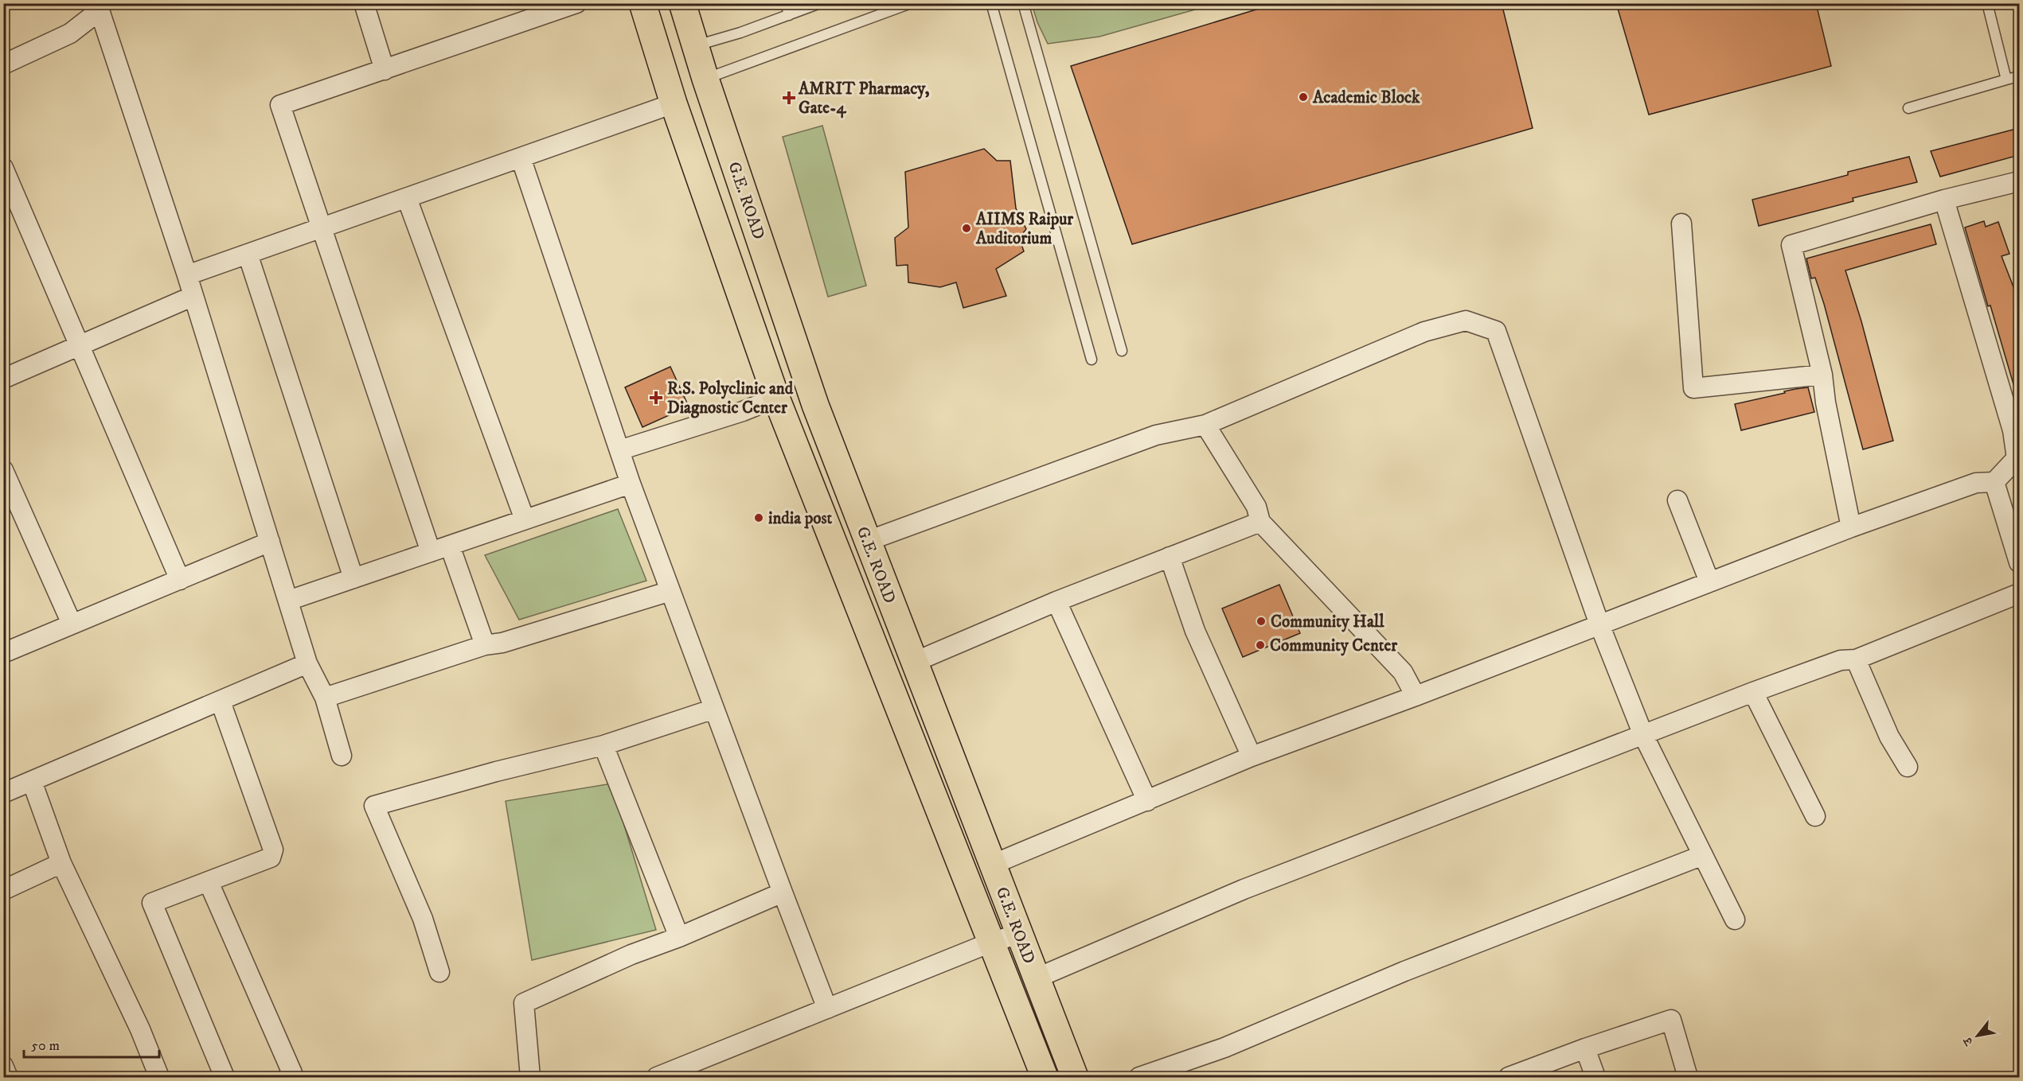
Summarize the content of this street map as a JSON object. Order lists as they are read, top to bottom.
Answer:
{
  "streets": {
    "main road": ["G.E. ROAD"]
  },
  "places": {
    "other": [
      "Academic Block",
      "AIIMS Raipur Auditorium",
      "india post",
      "Community Hall",
      "Community Center"
    ],
    "health": ["AMRIT Pharmacy, Gate-4", "R.S. Polyclinic and Diagnostic Center"]
  },
  "scale_bar": "50 m",
  "north": "bottom left"
}
